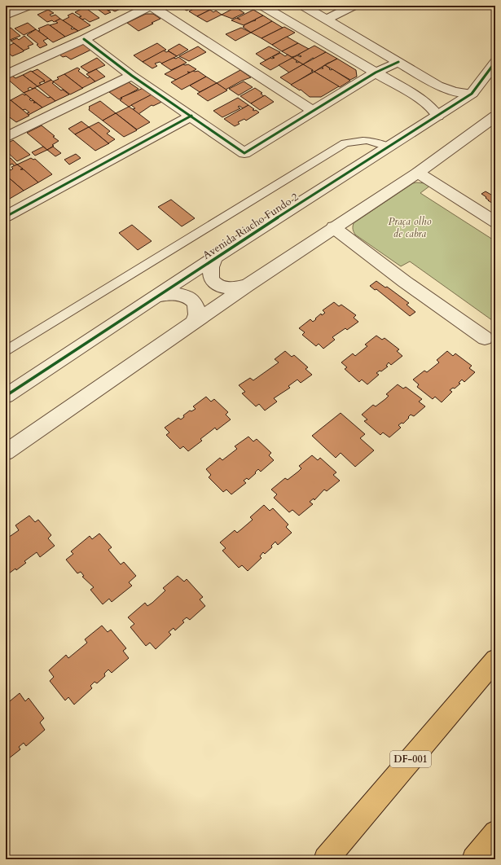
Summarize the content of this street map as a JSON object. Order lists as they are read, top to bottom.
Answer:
{
  "streets": {
    "highway": ["DF-001"],
    "street": ["Avenida Riacho Fundo 2"]
  },
  "parks": ["Praça olho de cabra"]
}
